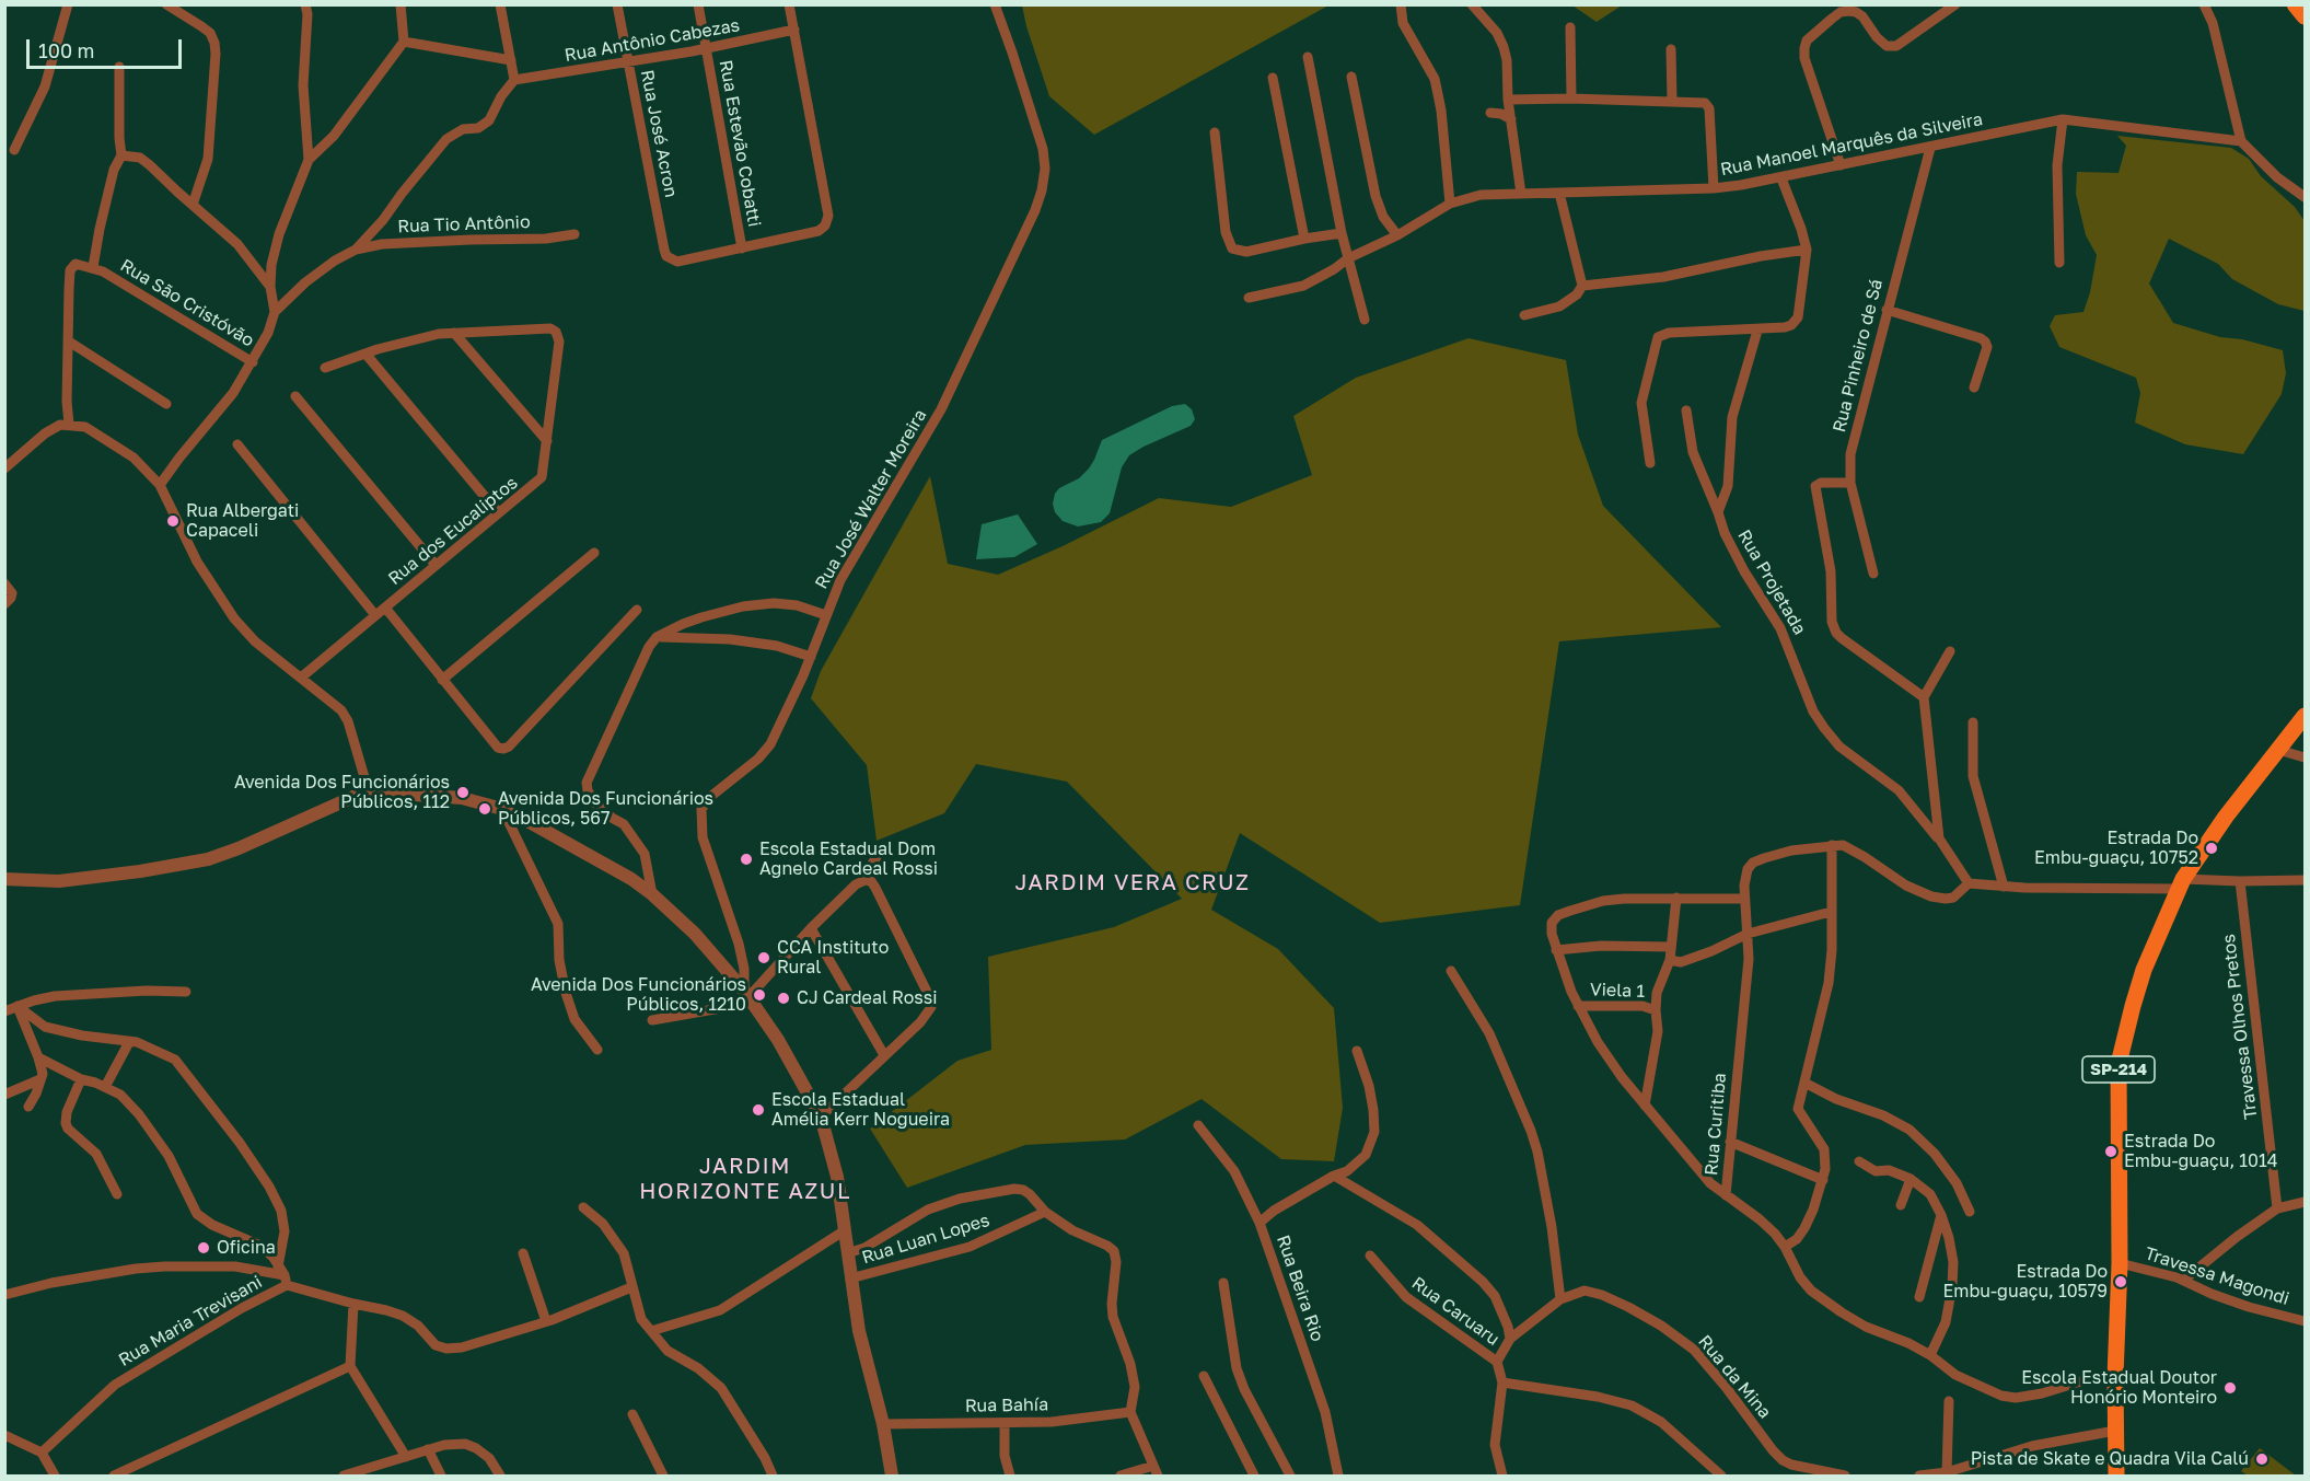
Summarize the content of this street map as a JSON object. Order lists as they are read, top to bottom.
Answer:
{
  "streets": {
    "main road": ["SP-214"],
    "street": [
      "Rua Antônio Cabezas",
      "Rua José Acron",
      "Rua Estevão Cobatti",
      "Rua Manoel Marquês da Silveira",
      "Rua Tio Antônio",
      "Rua São Cristóvão",
      "Rua Pinheiro de Sá",
      "Rua José Walter Moreira",
      "Rua dos Eucaliptos",
      "Rua Projetada",
      "Viela 1",
      "Travessa Olhos Pretos",
      "Rua Curitiba",
      "Rua Luan Lopes",
      "Travessa Magondi",
      "Rua Beira Rio",
      "Rua Caruaru",
      "Rua Maria Trevisani",
      "Rua da Mina",
      "Rua Bahía"
    ]
  },
  "crossings": [
    ["Rua Antônio Cabezas", "Rua José Acron"],
    ["Rua Antônio Cabezas", "Rua Estevão Cobatti"],
    ["Rua José Acron", "Rua Estevão Cobatti"],
    ["Rua Manoel Marquês da Silveira", "Rua Pinheiro de Sá"],
    ["Rua Pinheiro de Sá", "Rua Projetada"],
    ["Viela 1", "Rua Curitiba"],
    ["SP-214", "Travessa Magondi"],
    ["Rua Caruaru", "Rua da Mina"]
  ],
  "districts": ["JARDIM VERA CRUZ", "JARDIM HORIZONTE AZUL"],
  "places": [
    "Rua Albergati Capaceli",
    "Avenida Dos Funcionários Públicos, 112",
    "Avenida Dos Funcionários Públicos, 567",
    "Estrada Do Embu-guaçu, 10752",
    "Escola Estadual Dom Agnelo Cardeal Rossi",
    "CCA Instituto Rural",
    "Avenida Dos Funcionários Públicos, 1210",
    "CJ Cardeal Rossi",
    "Escola Estadual Amélia Kerr Nogueira",
    "Estrada Do Embu-guaçu, 1014",
    "Oficina",
    "Estrada Do Embu-guaçu, 10579",
    "Escola Estadual Doutor Honório Monteiro",
    "Pista de Skate e Quadra Vila Calú"
  ],
  "scale_bar": "100 m"
}
